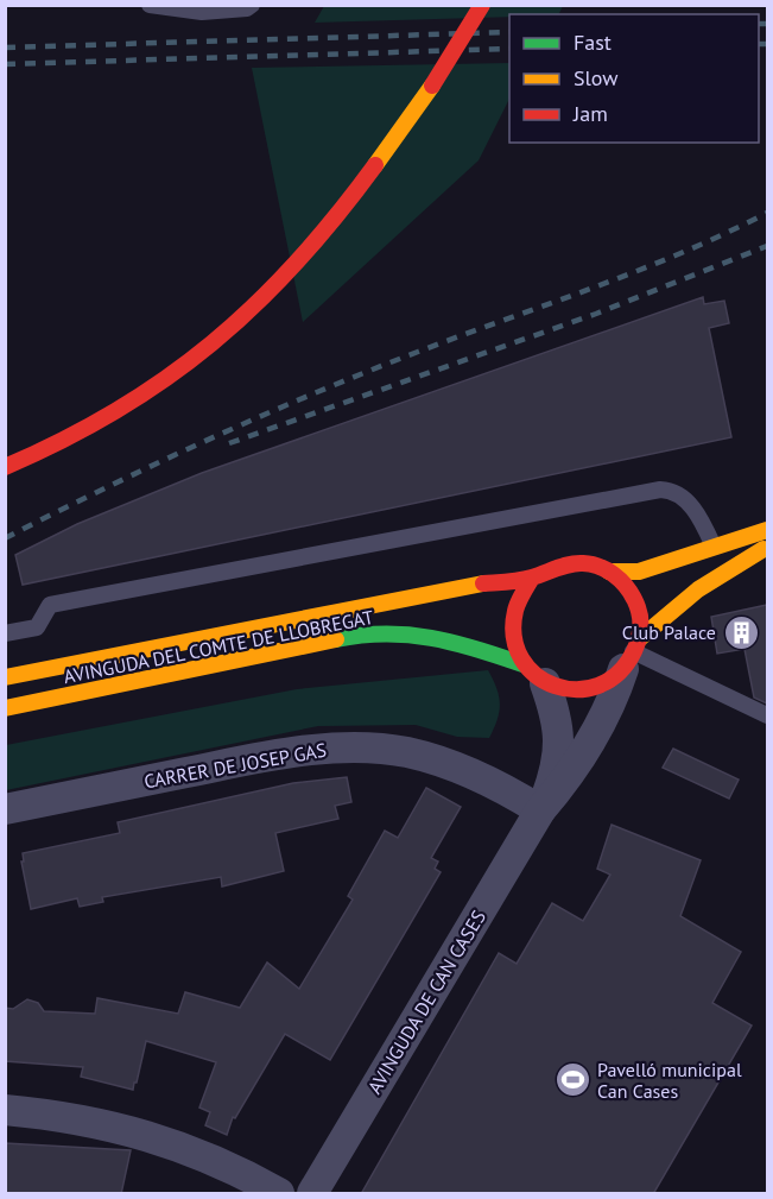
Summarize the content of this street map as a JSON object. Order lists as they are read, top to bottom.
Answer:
{
  "streets": {
    "main road": ["AVINGUDA DEL COMTE DE LLOBREGAT"],
    "street": ["CARRER DE JOSEP GAS", "AVINGUDA DE CAN CASES"]
  },
  "crossings": [
    ["AVINGUDA DEL COMTE DE LLOBREGAT", "AVINGUDA DE CAN CASES"],
    ["CARRER DE JOSEP GAS", "AVINGUDA DE CAN CASES"]
  ],
  "places": {
    "building": ["Club Palace"],
    "sports": ["Pavelló municipal Can Cases"]
  },
  "legend": ["Fast", "Slow", "Jam"]
}
